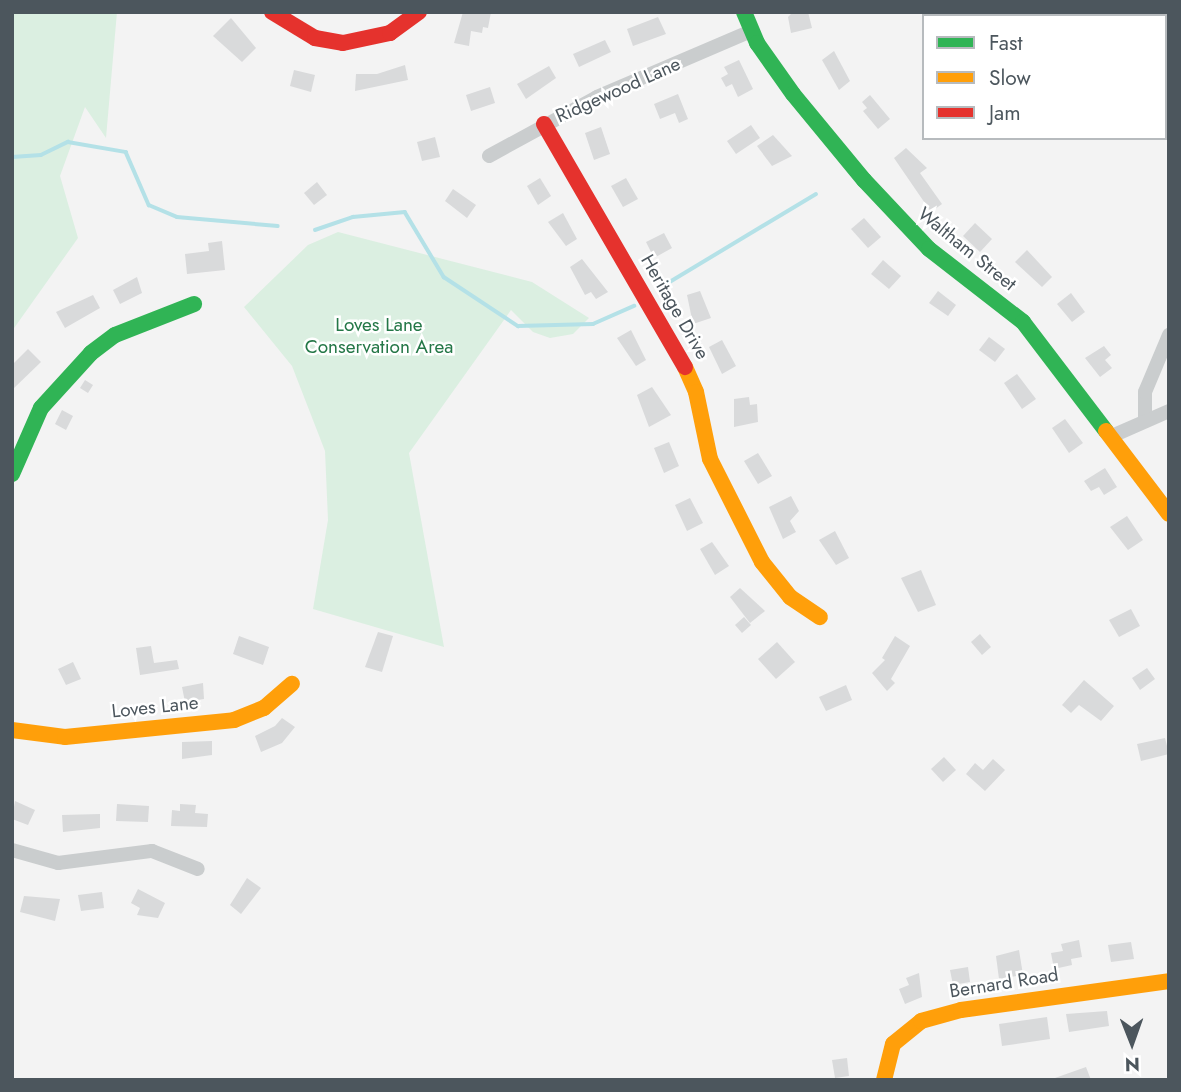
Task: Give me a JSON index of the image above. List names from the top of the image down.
{
  "streets": {
    "street": [
      "Ridgewood Lane",
      "Waltham Street",
      "Heritage Drive",
      "Loves Lane",
      "Bernard Road"
    ]
  },
  "crossings": [
    ["Ridgewood Lane", "Waltham Street"],
    ["Ridgewood Lane", "Heritage Drive"]
  ],
  "parks": ["Loves Lane Conservation Area"],
  "legend": ["Fast", "Slow", "Jam"],
  "north": "bottom"
}
